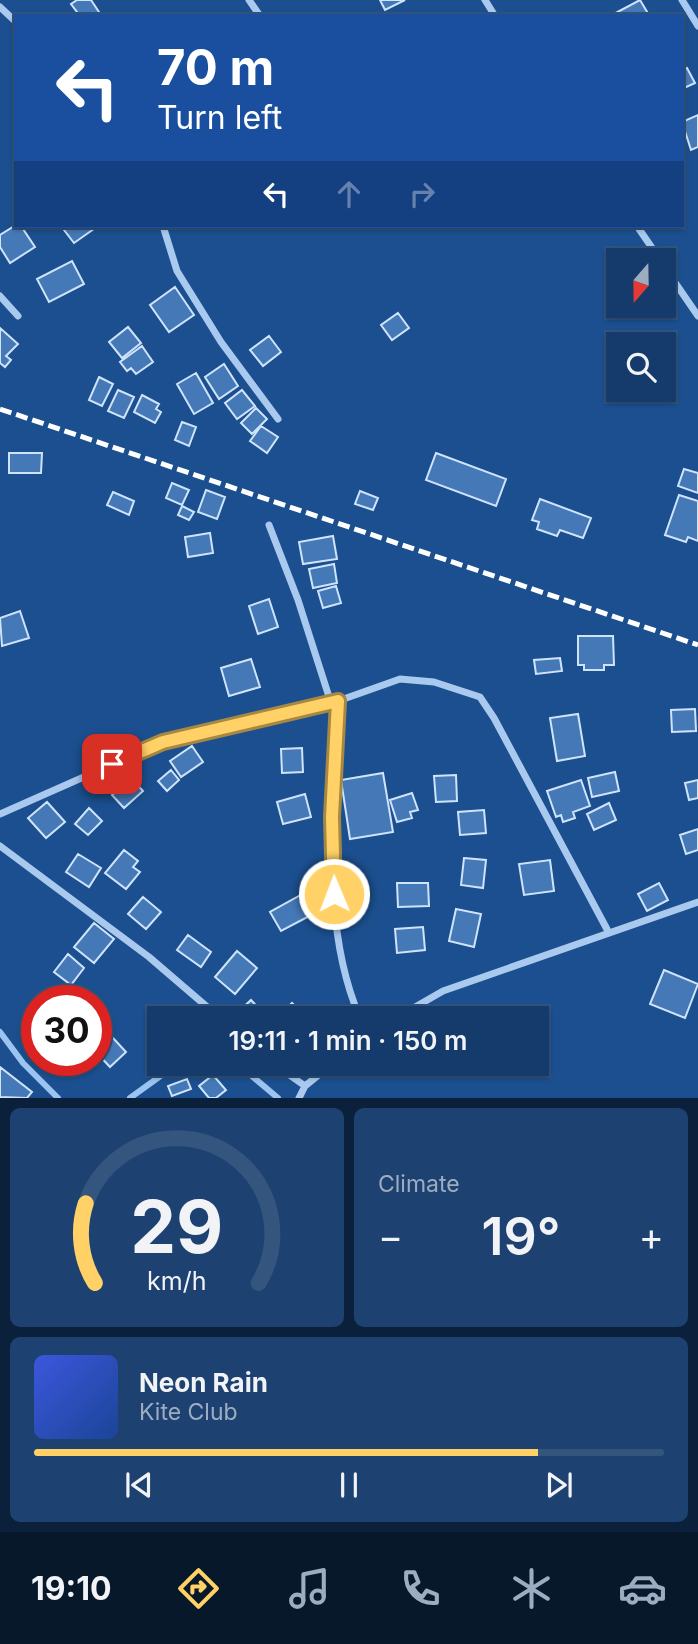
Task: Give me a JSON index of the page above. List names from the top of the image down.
{
  "north": "bottom",
  "page": {
    "turn": ["70 m", "Turn left"],
    "limit": "30",
    "trip": "19:11 · 1 min · 150 m",
    "tile": "Climate",
    "heat": ["−", "19°", "+"],
    "song": ["Neon Rain", "Kite Club"],
    "tabs": "19:10",
    "gauge": ["29", "km/h"]
  }
}
